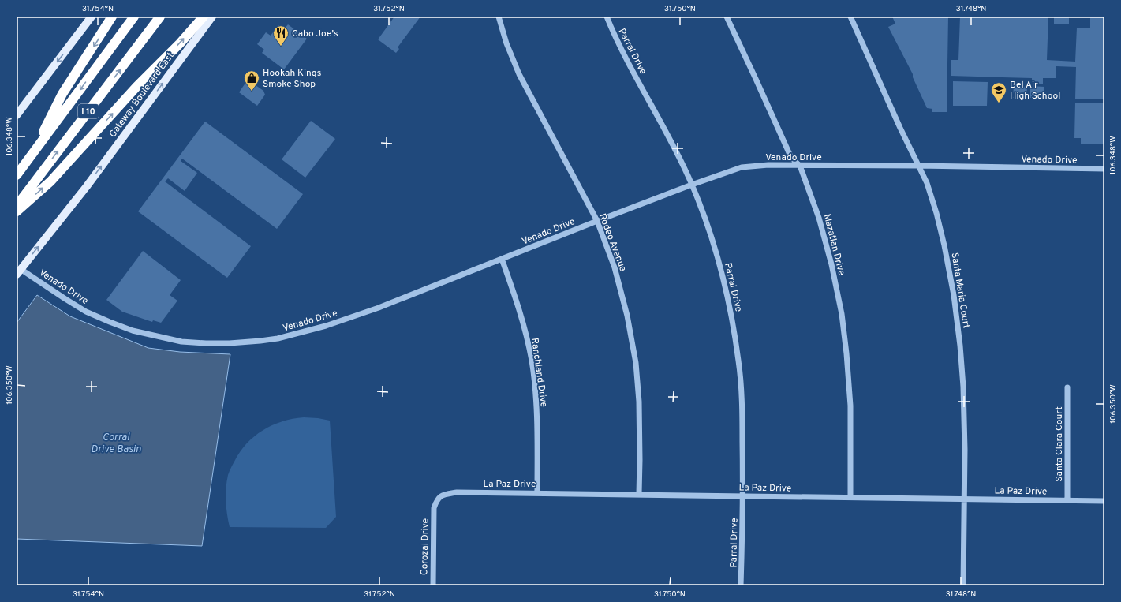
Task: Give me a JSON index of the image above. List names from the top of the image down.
{
  "streets": {
    "highway": ["I 10"],
    "main road": ["Gateway Boulevard East"],
    "street": [
      "Parral Drive",
      "Venado Drive",
      "Rodeo Avenue",
      "Mazatlan Drive",
      "Santa Maria Court",
      "Ranchland Drive",
      "Santa Clara Court",
      "La Paz Drive",
      "Corozal Drive"
    ]
  },
  "crossings": [
    ["Parral Drive", "Venado Drive"],
    ["Parral Drive", "La Paz Drive"],
    ["Gateway Boulevard East", "Venado Drive"],
    ["Venado Drive", "Rodeo Avenue"],
    ["Venado Drive", "Mazatlan Drive"],
    ["Venado Drive", "Santa Maria Court"],
    ["Venado Drive", "Ranchland Drive"],
    ["Rodeo Avenue", "La Paz Drive"],
    ["Mazatlan Drive", "La Paz Drive"],
    ["Santa Maria Court", "La Paz Drive"],
    ["Ranchland Drive", "La Paz Drive"],
    ["Santa Clara Court", "La Paz Drive"],
    ["La Paz Drive", "Corozal Drive"]
  ],
  "one_way": ["Gateway Boulevard East"],
  "water": ["Corral Drive Basin"],
  "places": {
    "restaurant": ["Cabo Joe's"],
    "shop": ["Hookah Kings Smoke Shop"],
    "school or university": ["Bel Air High School"]
  },
  "coordinates": [
    "31.754°N",
    "31.752°N",
    "31.750°N",
    "31.748°N",
    "106.348°W",
    "106.350°W"
  ]
}
